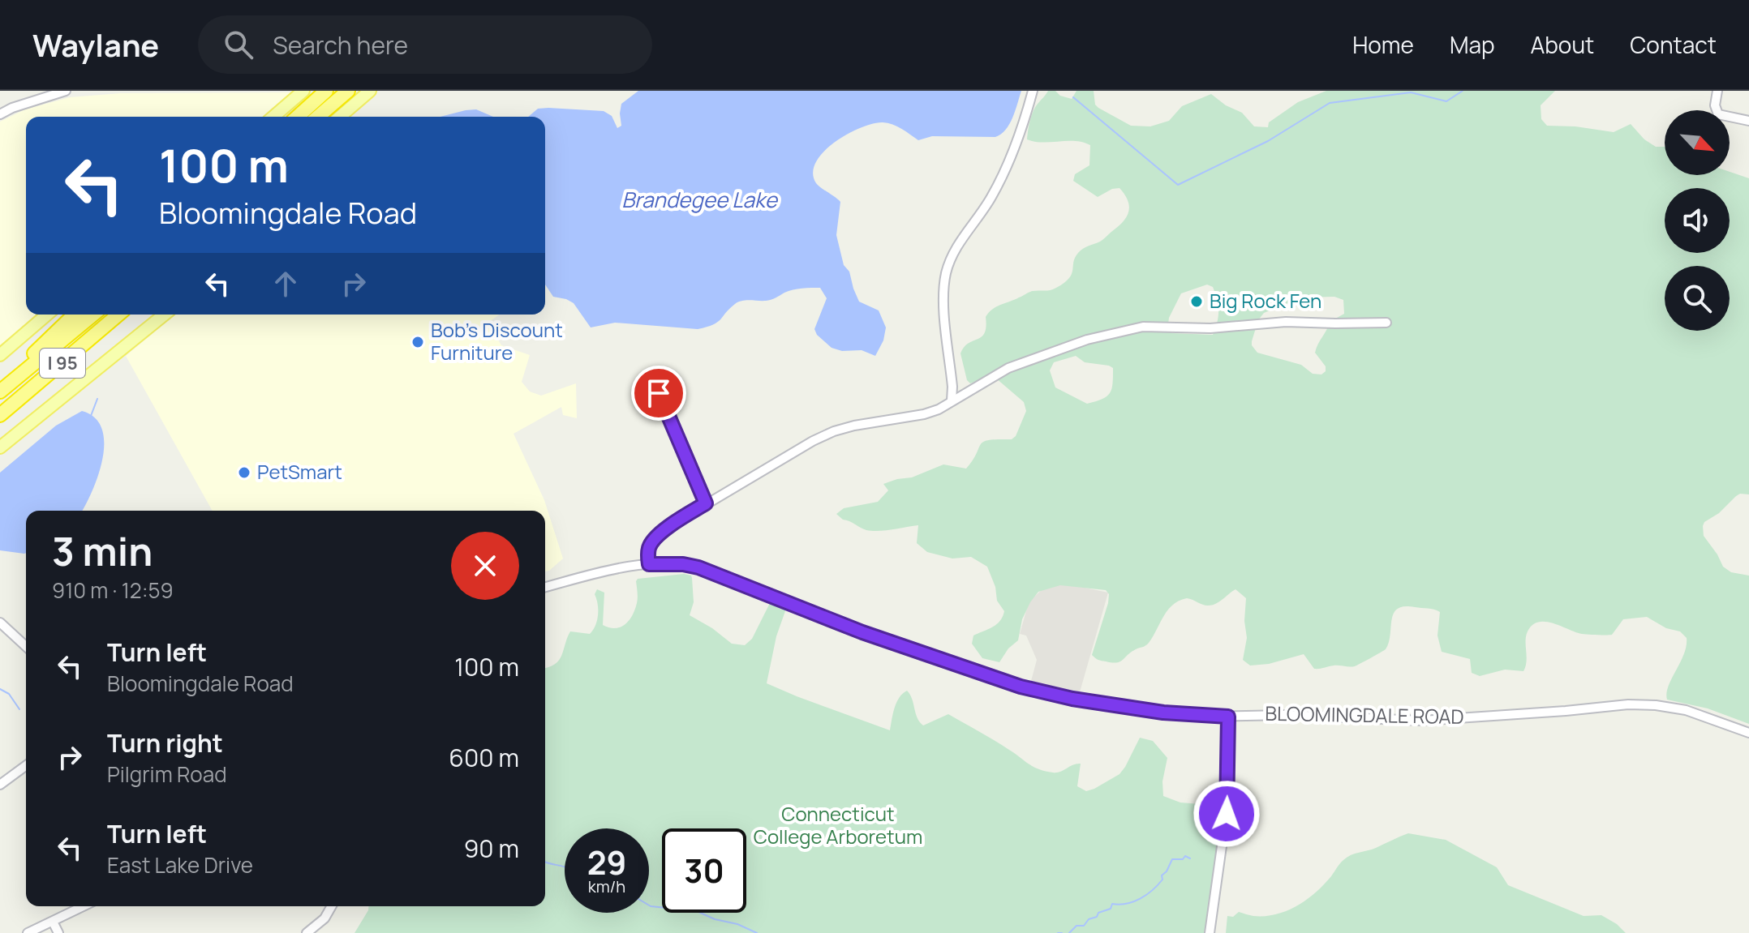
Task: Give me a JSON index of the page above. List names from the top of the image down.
{
  "streets": {
    "highway": ["I 95"],
    "street": ["BLOOMINGDALE ROAD"]
  },
  "water": ["Brandegee Lake"],
  "parks": ["Connecticut College Arboretum"],
  "places": ["Big Rock Fen", "Bob's Discount Furniture", "PetSmart"],
  "north": "bottom right",
  "page": {
    "header": "Waylane",
    "search": "Search here",
    "nav": [
      "Home",
      "Map",
      "About",
      "Contact"
    ],
    "turn": ["100 m", "Bloomingdale Road"],
    "heading": ["3 min", "910 m · 12:59"],
    "list": [
      {
        "name": "Turn left",
        "note": "Bloomingdale Road",
        "value": "100 m"
      },
      {
        "name": "Turn right",
        "note": "Pilgrim Road",
        "value": "600 m"
      },
      {
        "name": "Turn left",
        "note": "East Lake Drive",
        "value": "90 m"
      }
    ],
    "speed": "29 km/h",
    "limit": "30"
  }
}
